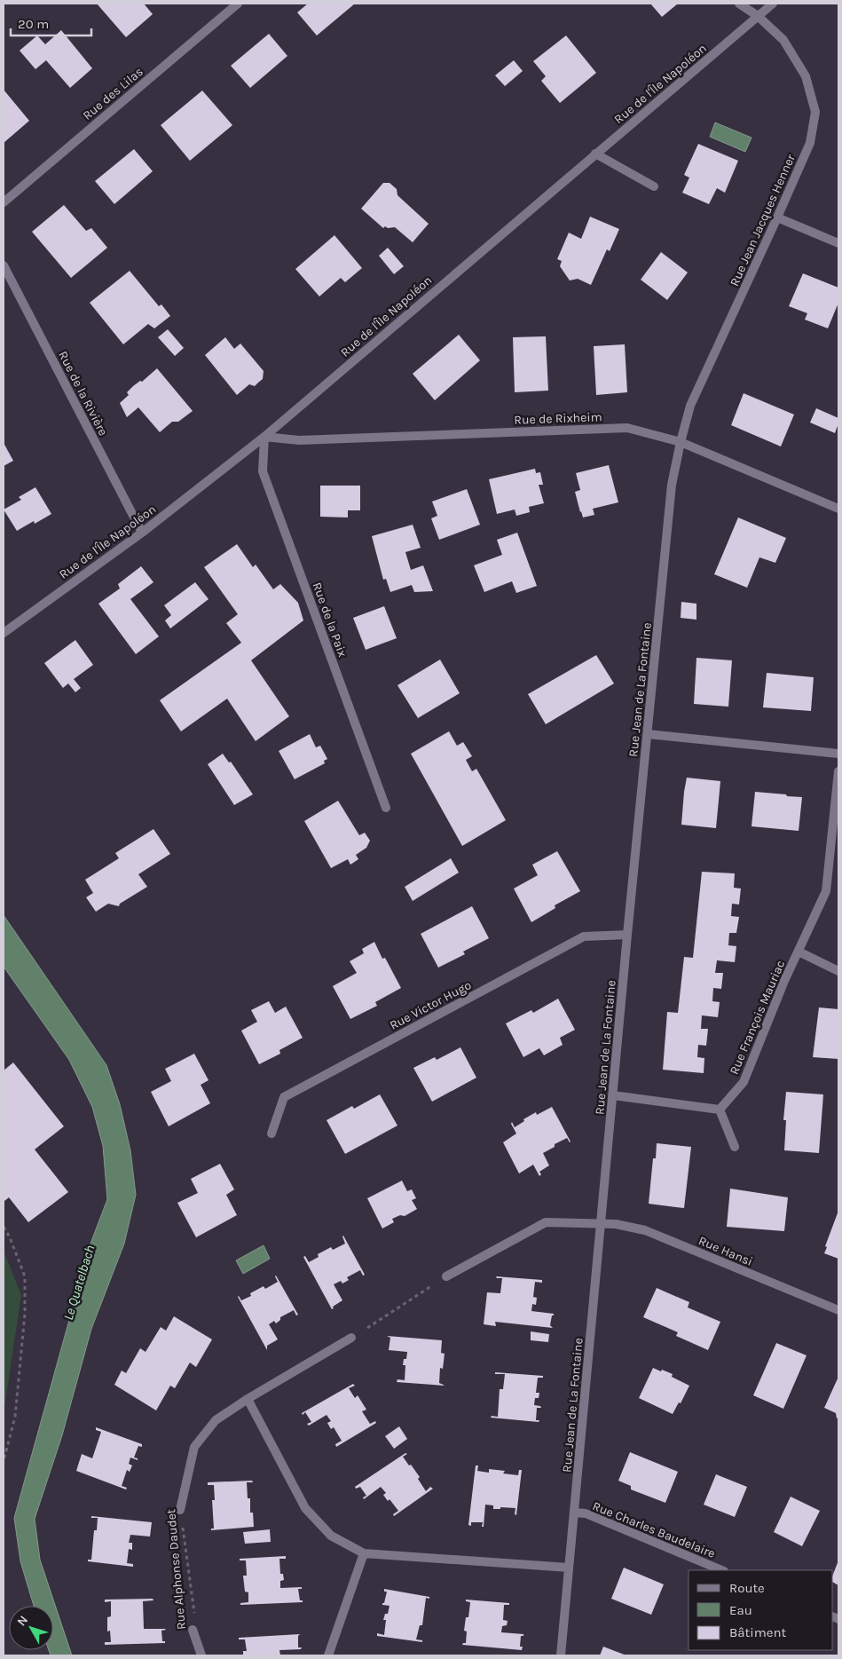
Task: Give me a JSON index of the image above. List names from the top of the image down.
{
  "streets": {
    "street": [
      "Rue de l'Île Napoléon",
      "Rue des Lilas",
      "Rue Jean Jacques Henner",
      "Rue de la Rivière",
      "Rue de Rixheim",
      "Rue de la Paix",
      "Rue Jean de La Fontaine",
      "Rue Victor Hugo",
      "Rue François Mauriac",
      "Rue Hansi",
      "Rue Charles Baudelaire",
      "Rue Alphonse Daudet"
    ]
  },
  "crossings": [
    ["Rue de l'Île Napoléon", "Rue Jean Jacques Henner"],
    ["Rue de l'Île Napoléon", "Rue de la Rivière"],
    ["Rue de l'Île Napoléon", "Rue de Rixheim"],
    ["Rue de l'Île Napoléon", "Rue de la Paix"],
    ["Rue Jean Jacques Henner", "Rue de Rixheim"],
    ["Rue Jean Jacques Henner", "Rue Jean de La Fontaine"],
    ["Rue de Rixheim", "Rue de la Paix"],
    ["Rue de Rixheim", "Rue Jean de La Fontaine"],
    ["Rue Jean de La Fontaine", "Rue Victor Hugo"],
    ["Rue Jean de La Fontaine", "Rue Hansi"],
    ["Rue Jean de La Fontaine", "Rue Charles Baudelaire"]
  ],
  "water": ["Le Quatelbach"],
  "legend": ["Route", "Eau", "Bâtiment"],
  "scale_bar": "20 m",
  "north": "top left"
}
